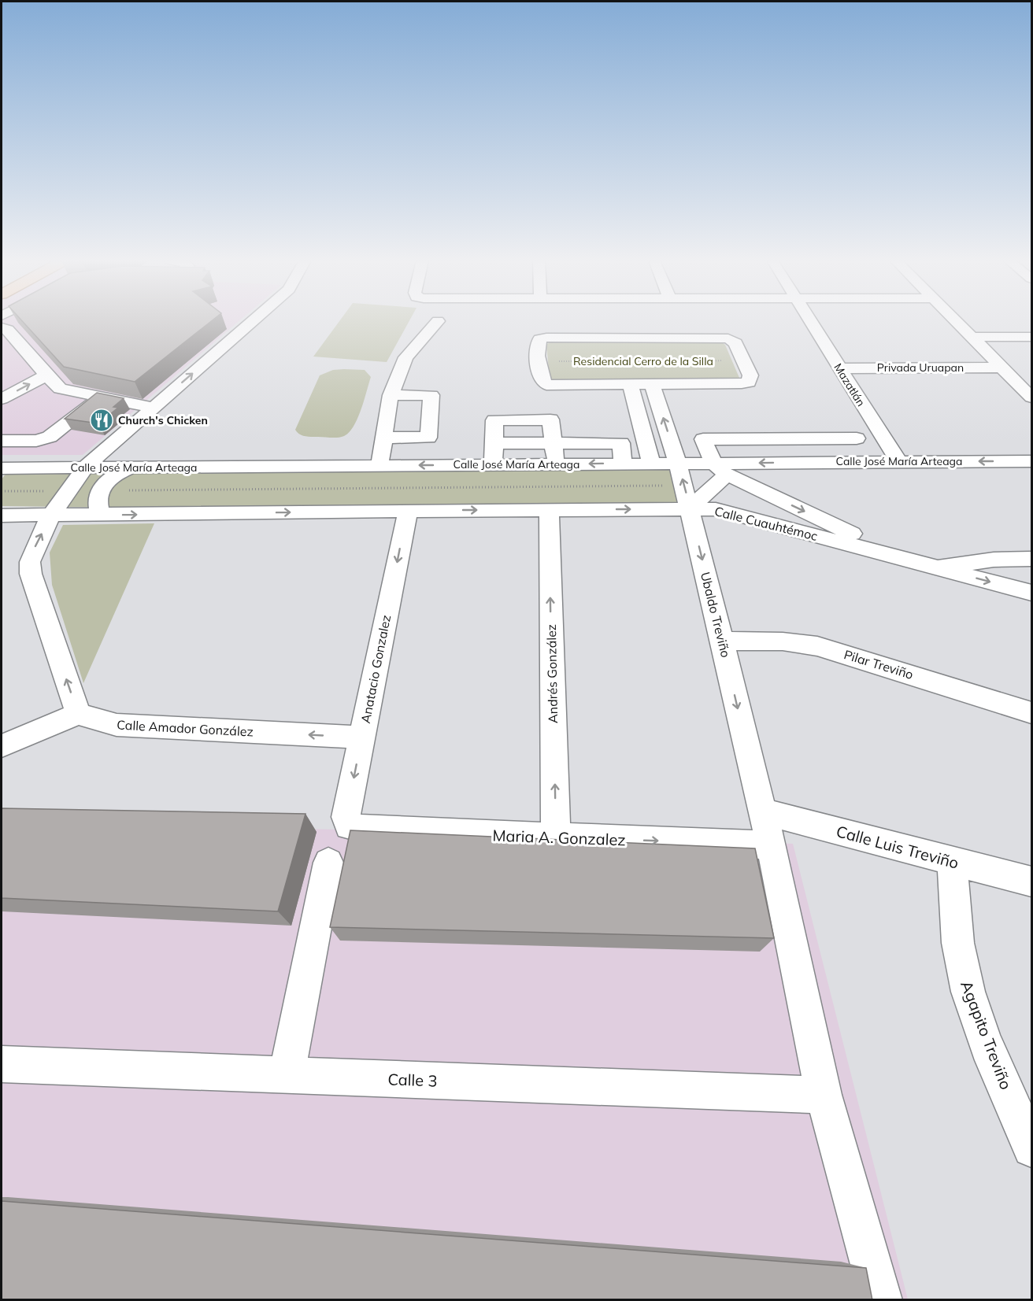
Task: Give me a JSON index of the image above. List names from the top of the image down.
{
  "streets": {
    "street": [
      "Privada Uruapan",
      "Mazatlán",
      "Calle José María Arteaga",
      "Calle Cuauhtémoc",
      "Ubaldo Treviño",
      "Pilar Treviño",
      "Anatacio Gonzalez",
      "Andrés González",
      "Calle Amador González",
      "Maria A. Gonzalez",
      "Calle Luis Treviño",
      "Agapito Treviño",
      "Calle 3"
    ]
  },
  "crossings": [
    ["Privada Uruapan", "Mazatlán"],
    ["Mazatlán", "Calle José María Arteaga"],
    ["Calle José María Arteaga", "Ubaldo Treviño"],
    ["Calle Cuauhtémoc", "Ubaldo Treviño"],
    ["Calle Cuauhtémoc", "Anatacio Gonzalez"],
    ["Calle Cuauhtémoc", "Andrés González"],
    ["Ubaldo Treviño", "Pilar Treviño"],
    ["Ubaldo Treviño", "Maria A. Gonzalez"],
    ["Ubaldo Treviño", "Calle Luis Treviño"],
    ["Ubaldo Treviño", "Calle 3"],
    ["Anatacio Gonzalez", "Calle Amador González"],
    ["Anatacio Gonzalez", "Maria A. Gonzalez"],
    ["Andrés González", "Maria A. Gonzalez"],
    ["Calle Luis Treviño", "Agapito Treviño"]
  ],
  "one_way": [
    "Anatacio Gonzalez",
    "Andrés González",
    "Calle Amador González",
    "Maria A. Gonzalez"
  ],
  "parks": ["Residencial Cerro de la Silla"],
  "places": {
    "restaurant": ["Church's Chicken"]
  }
}
